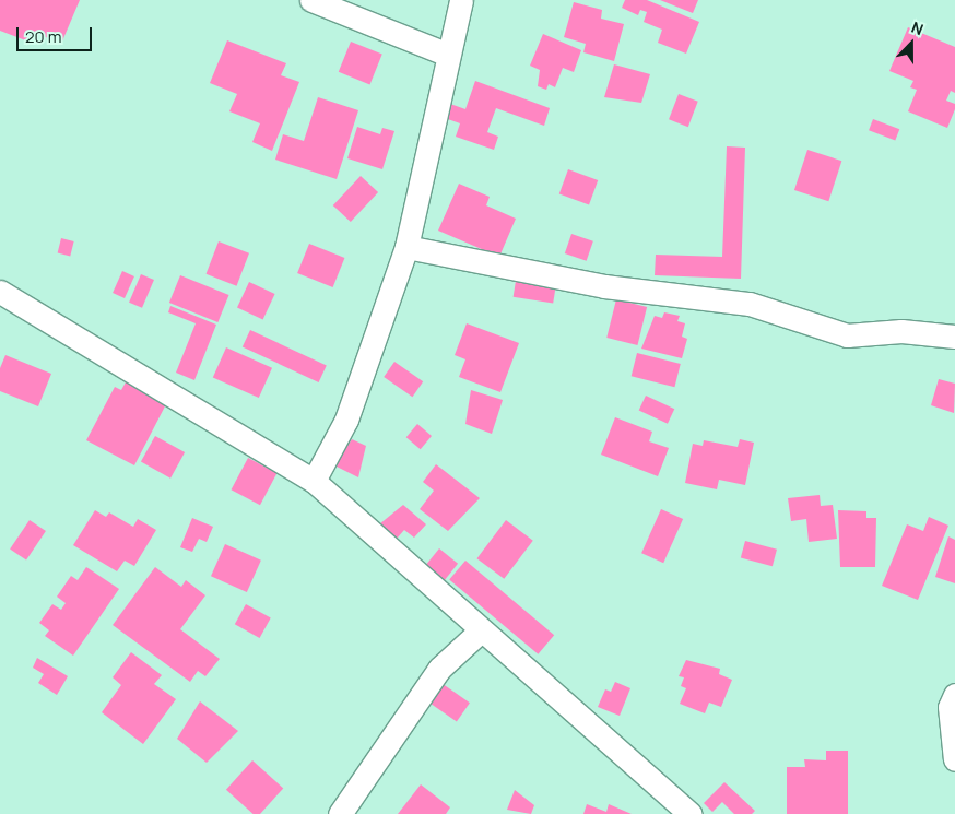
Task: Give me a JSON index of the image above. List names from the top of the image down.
{
  "scale_bar": "20 m",
  "north": "top"
}
